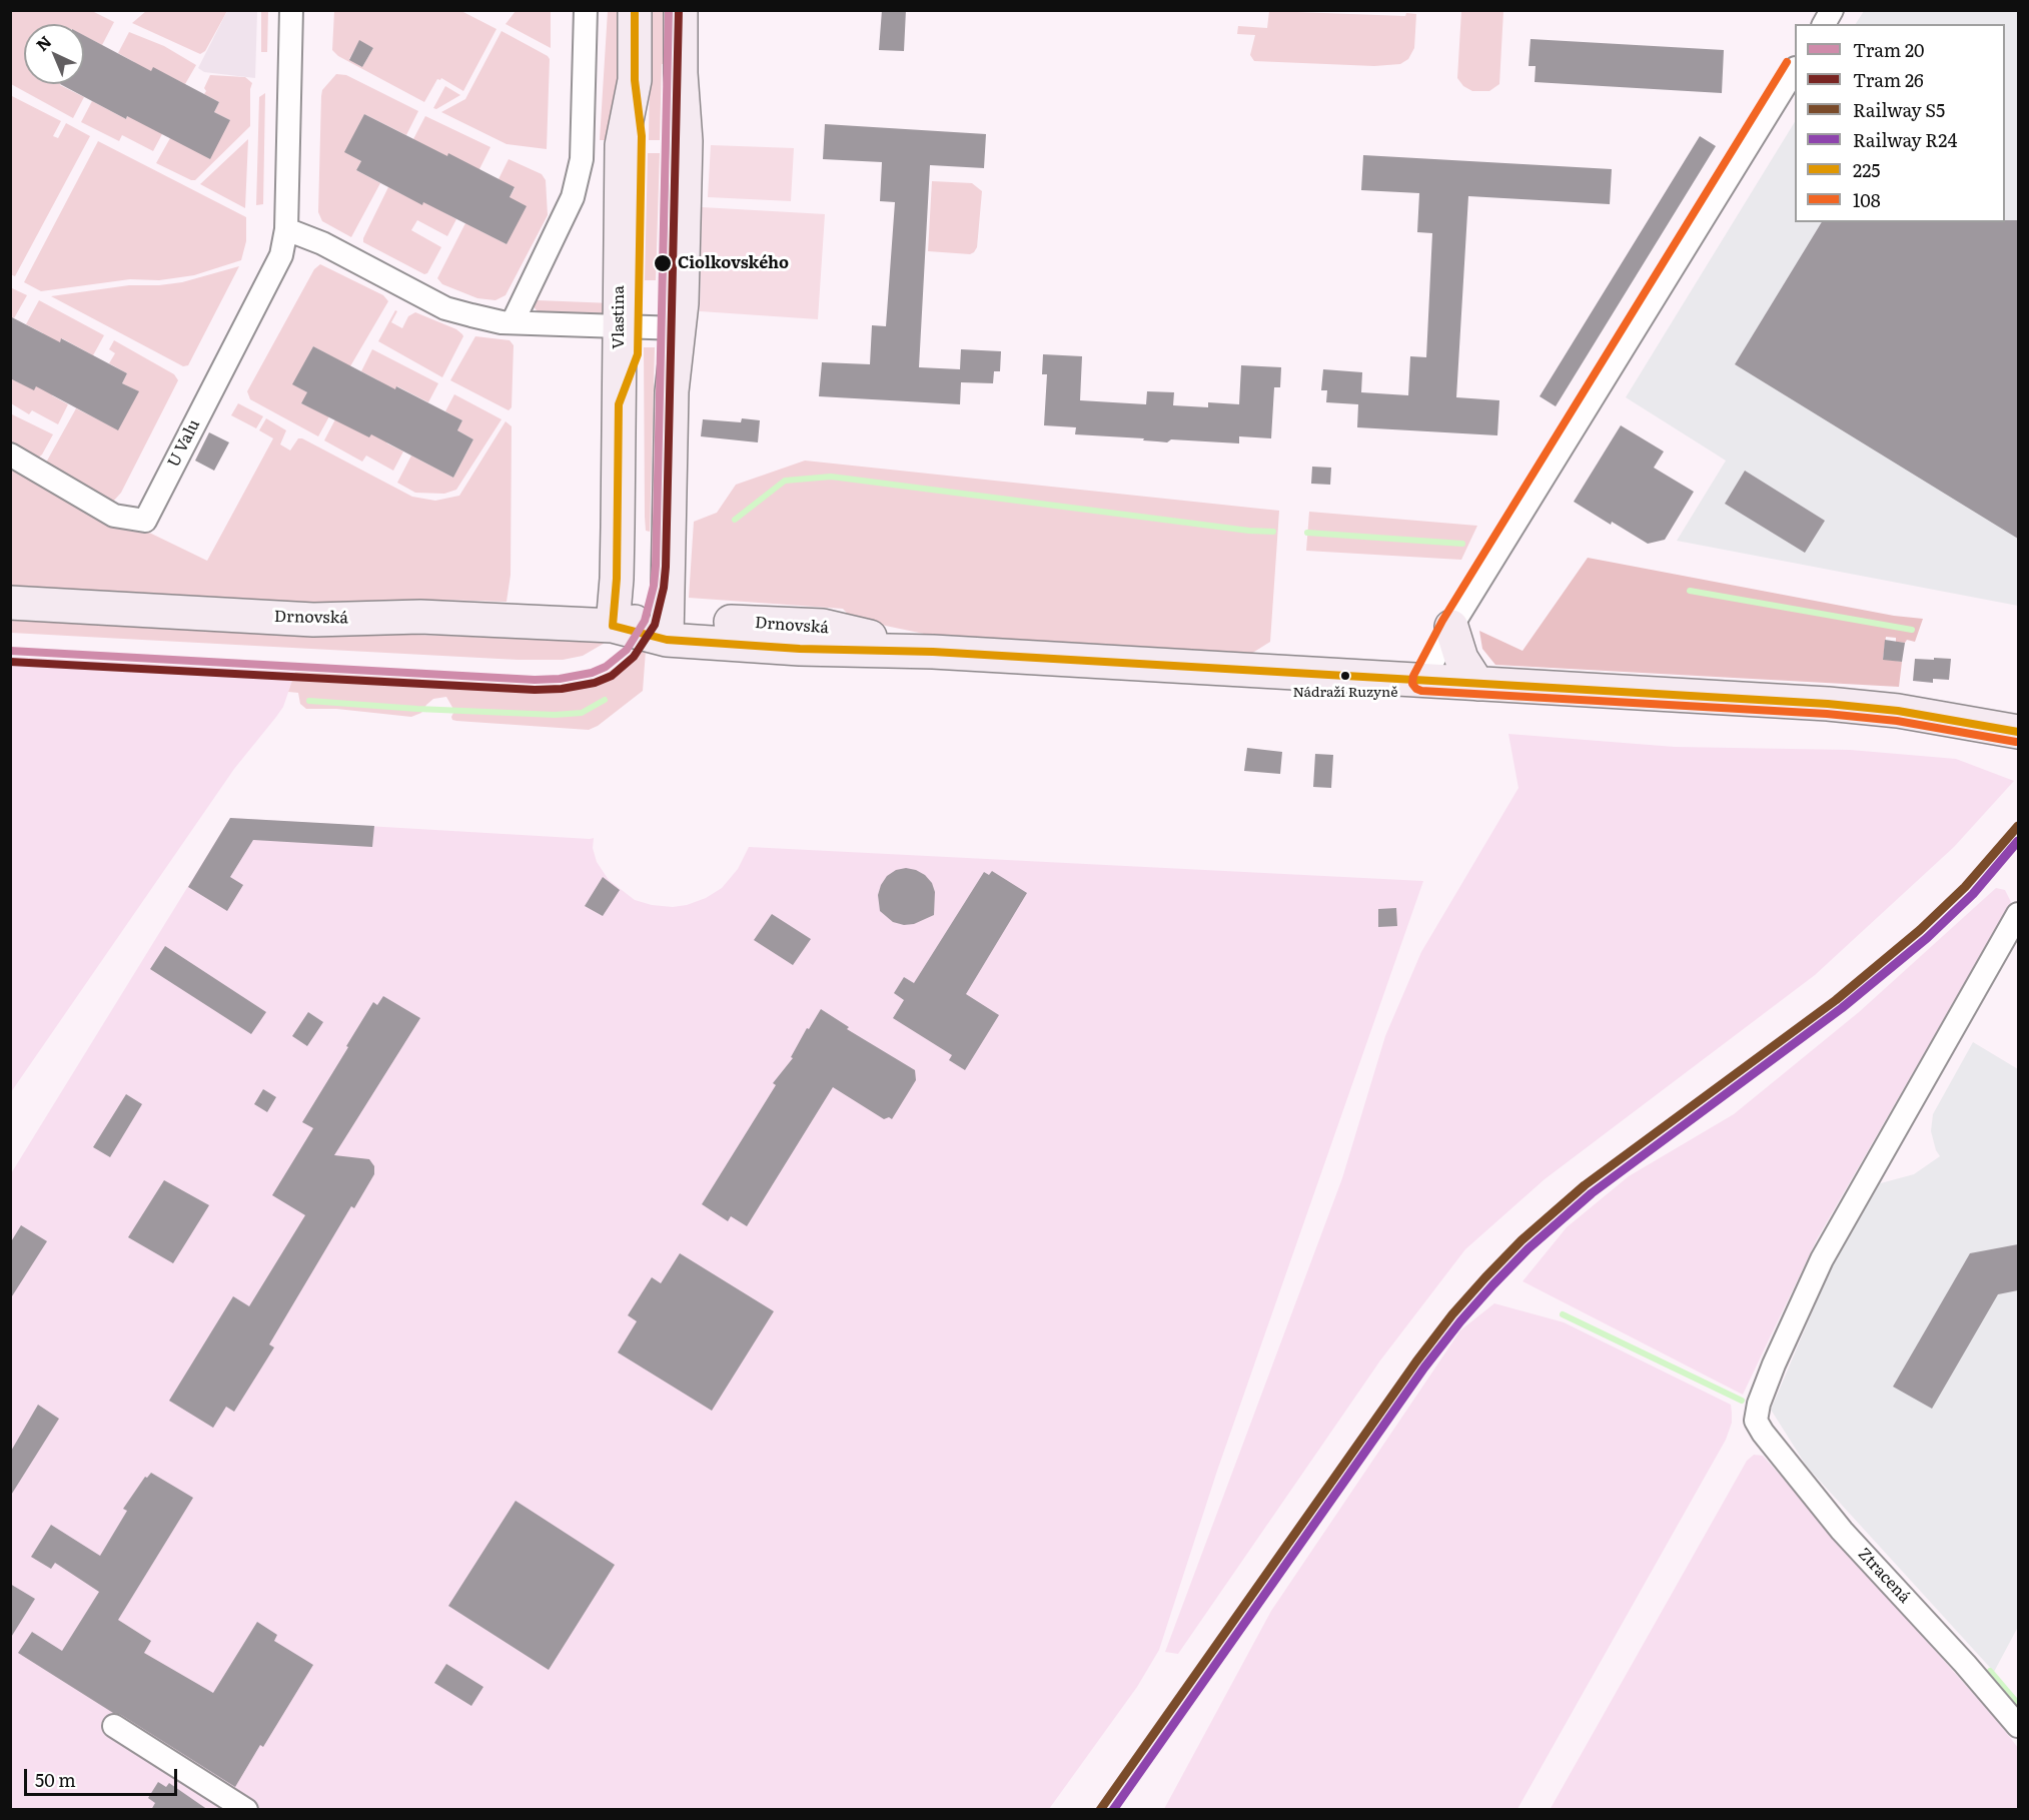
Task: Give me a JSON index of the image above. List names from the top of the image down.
{
  "streets": {
    "main road": ["Vlastina", "Drnovská"],
    "street": ["U Valu", "Ztracená"]
  },
  "crossings": [
    ["Vlastina", "Drnovská"]
  ],
  "places": ["Ciolkovského", "Nádraží Ruzyně"],
  "lines": [
    "tram line 20",
    "tram line 26",
    "transit line 225",
    "transit line 108",
    "rail line S5",
    "rail line R24"
  ],
  "legend": [
    "Tram 20",
    "Tram 26",
    "Railway S5",
    "Railway R24",
    "225",
    "108"
  ],
  "scale_bar": "50 m",
  "north": "top left"
}
